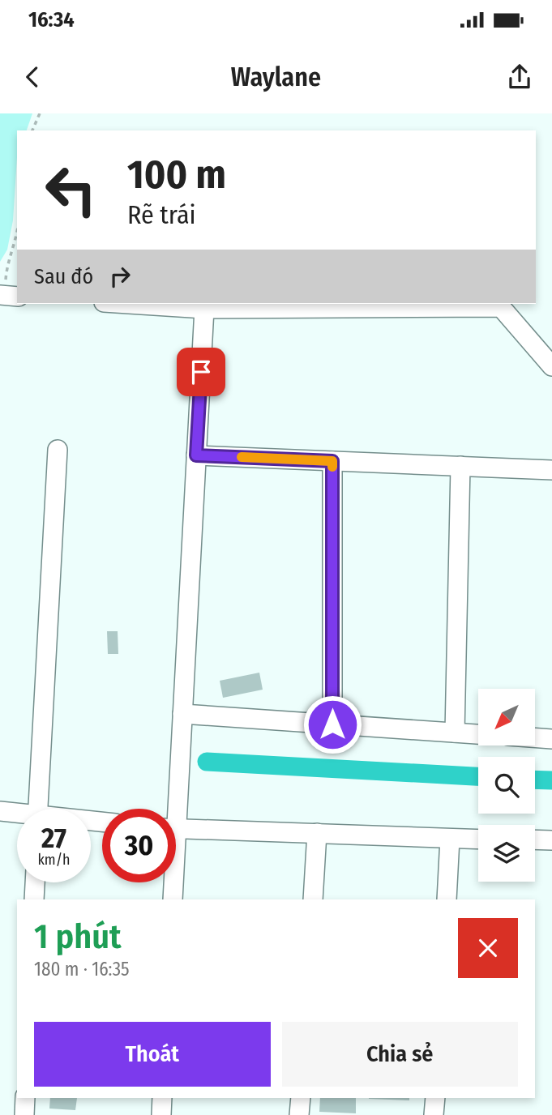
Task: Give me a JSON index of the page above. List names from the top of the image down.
{
  "north": "bottom left",
  "page": {
    "status": "16:34",
    "header": "Waylane",
    "turn": ["100 m", "Rẽ trái"],
    "then": "Sau đó",
    "speed": "27 km/h",
    "limit": "30",
    "heading": ["1 phút", "180 m · 16:35"],
    "buttons": ["Thoát", "Chia sẻ"]
  }
}
